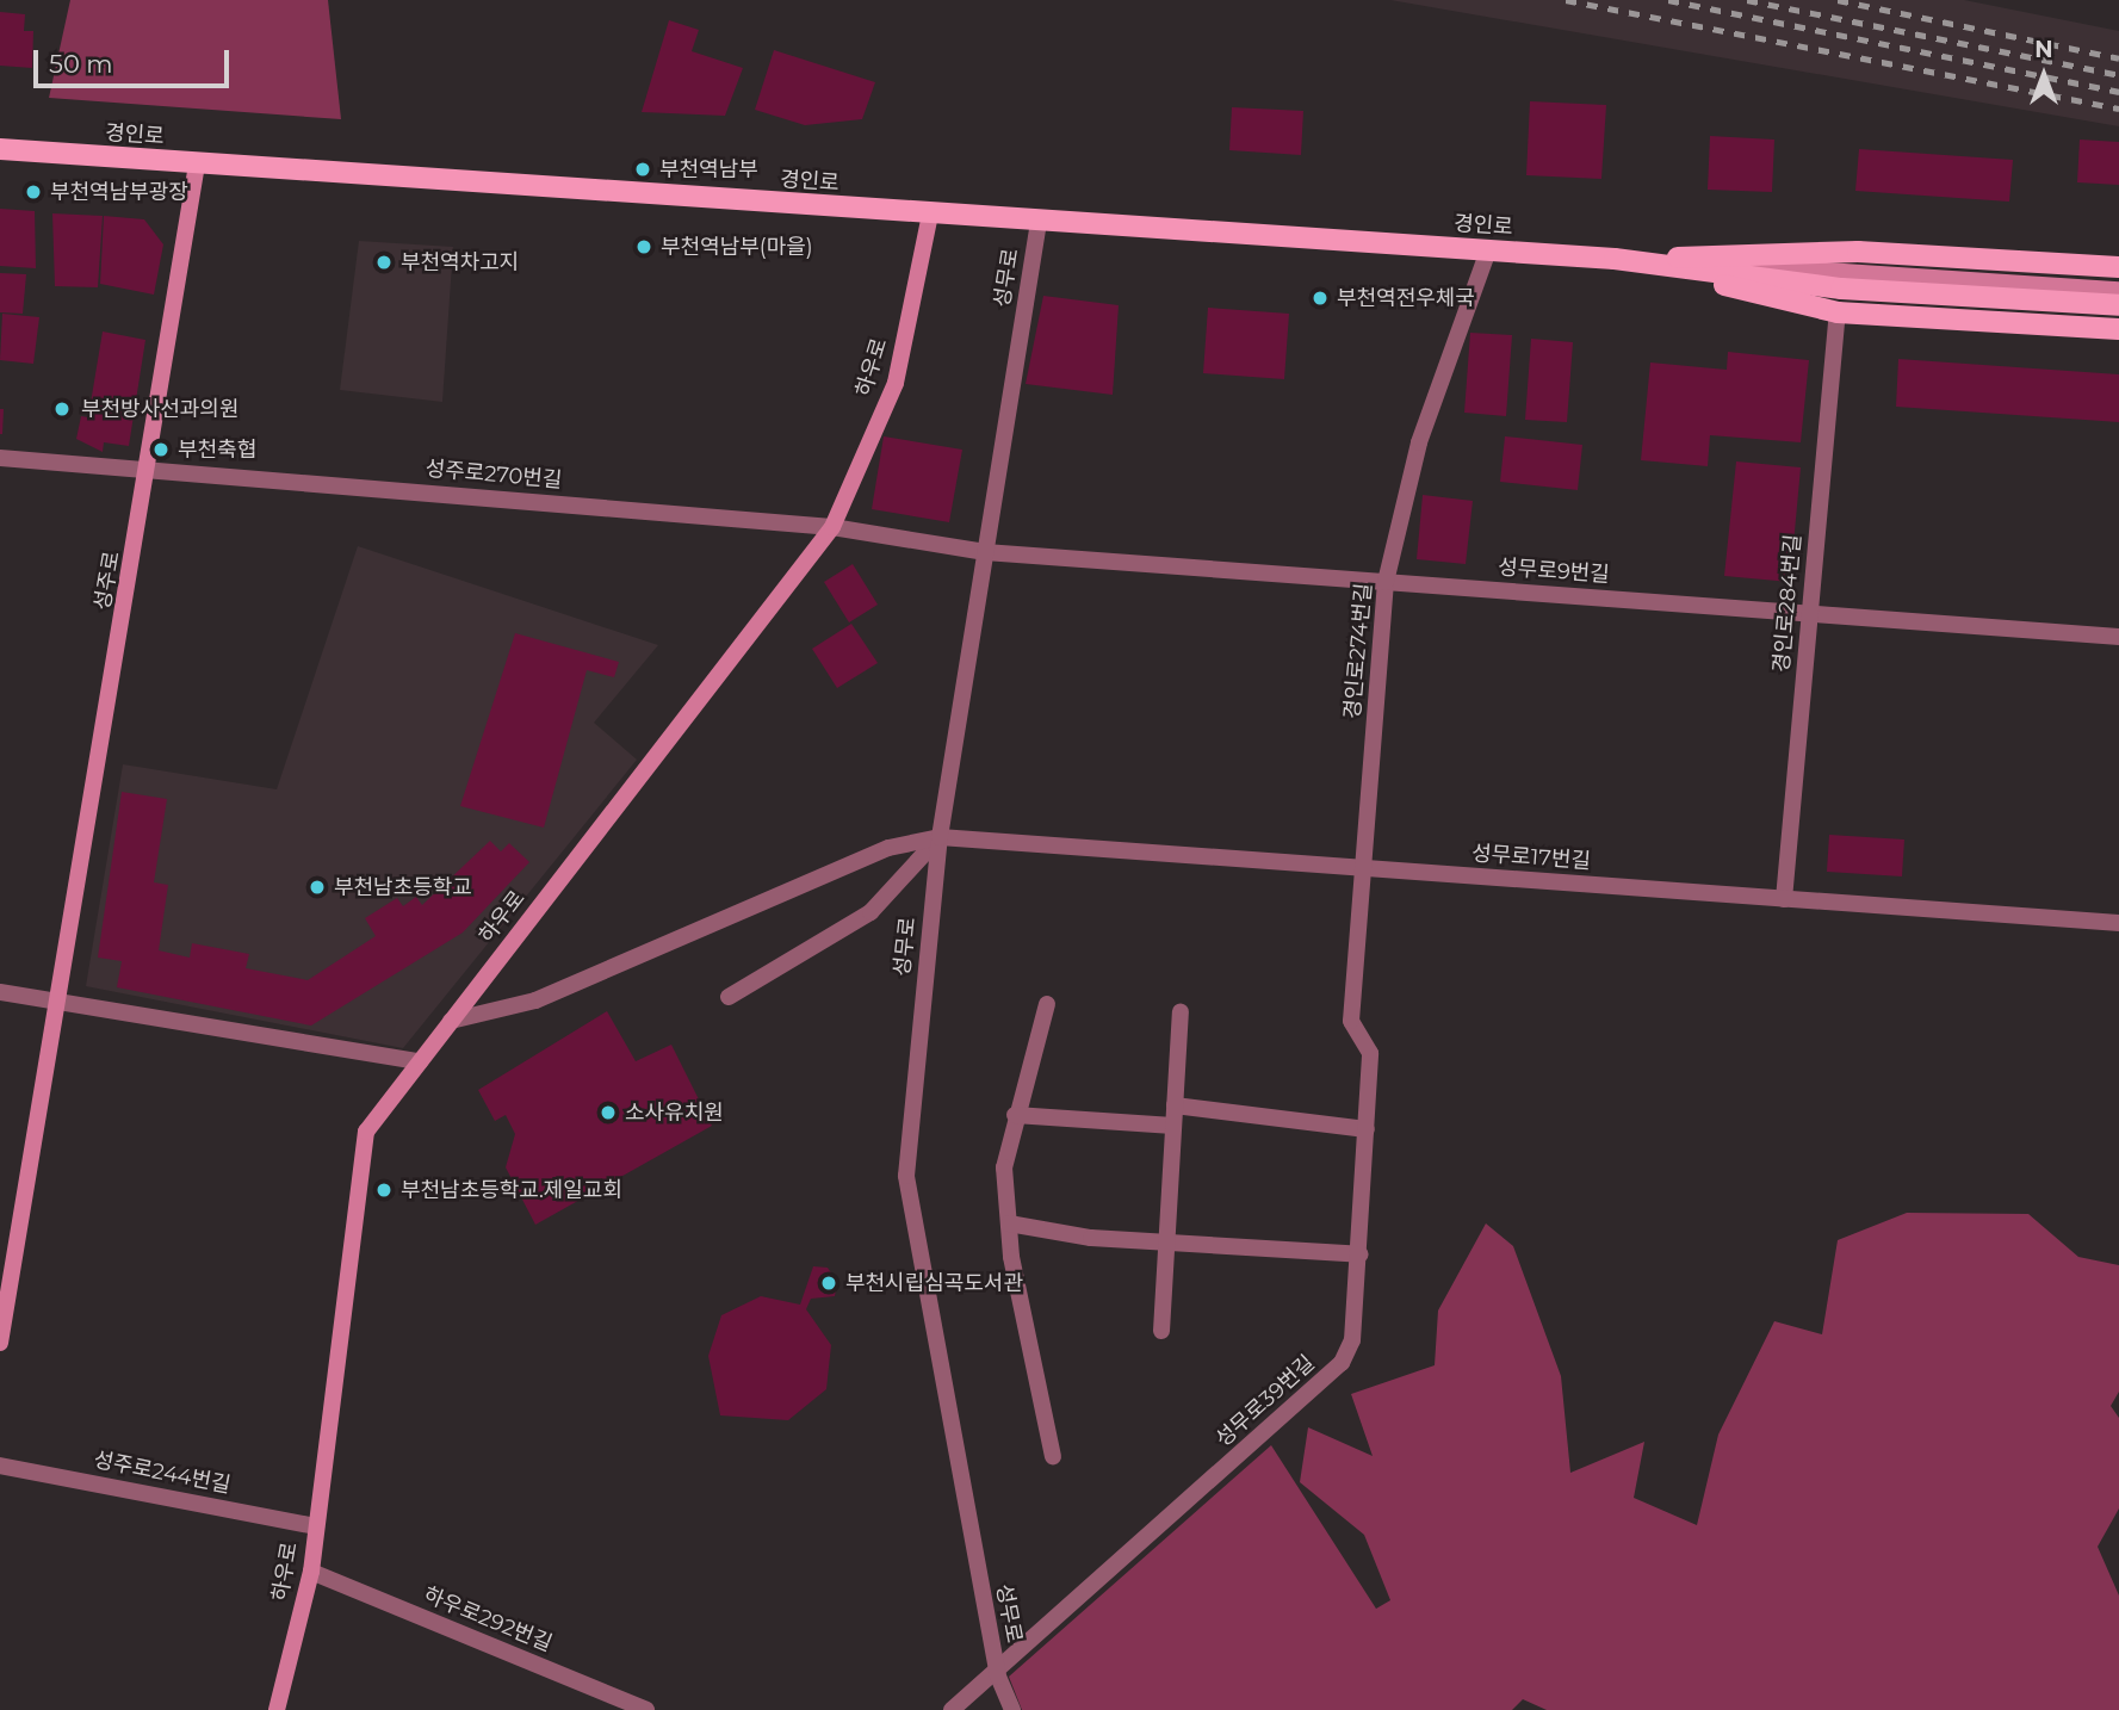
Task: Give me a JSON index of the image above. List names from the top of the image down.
{
  "streets": {
    "main road": ["경인로"],
    "street": [
      "성무로",
      "하우로",
      "성주로270번길",
      "성무로9번길",
      "성주로",
      "경인로284번길",
      "경인로274번길",
      "성무로17번길",
      "성무로39번길",
      "성주로244번길",
      "하우로292번길"
    ]
  },
  "crossings": [
    ["경인로", "성무로"],
    ["경인로", "하우로"],
    ["경인로", "성주로"],
    ["경인로", "경인로284번길"],
    ["경인로", "경인로274번길"],
    ["성무로", "성주로270번길"],
    ["성무로", "성무로9번길"],
    ["성무로", "성무로17번길"],
    ["성무로", "성무로39번길"],
    ["하우로", "성주로270번길"],
    ["하우로", "성무로17번길"],
    ["하우로", "성주로244번길"],
    ["하우로", "하우로292번길"],
    ["성주로270번길", "성무로9번길"],
    ["성주로270번길", "성주로"],
    ["성무로9번길", "경인로284번길"],
    ["성무로9번길", "경인로274번길"],
    ["경인로284번길", "성무로17번길"],
    ["경인로274번길", "성무로17번길"],
    ["경인로274번길", "성무로39번길"]
  ],
  "places": [
    "부천역남부",
    "부천역남부광장",
    "부천역남부(마을)",
    "부천역차고지",
    "부천역전우체국",
    "부천방사선과의원",
    "부천축협",
    "부천남초등학교",
    "소사유치원",
    "부천남초등학교.제일교회",
    "부천시립심곡도서관"
  ],
  "scale_bar": "50 m",
  "north": "top"
}
